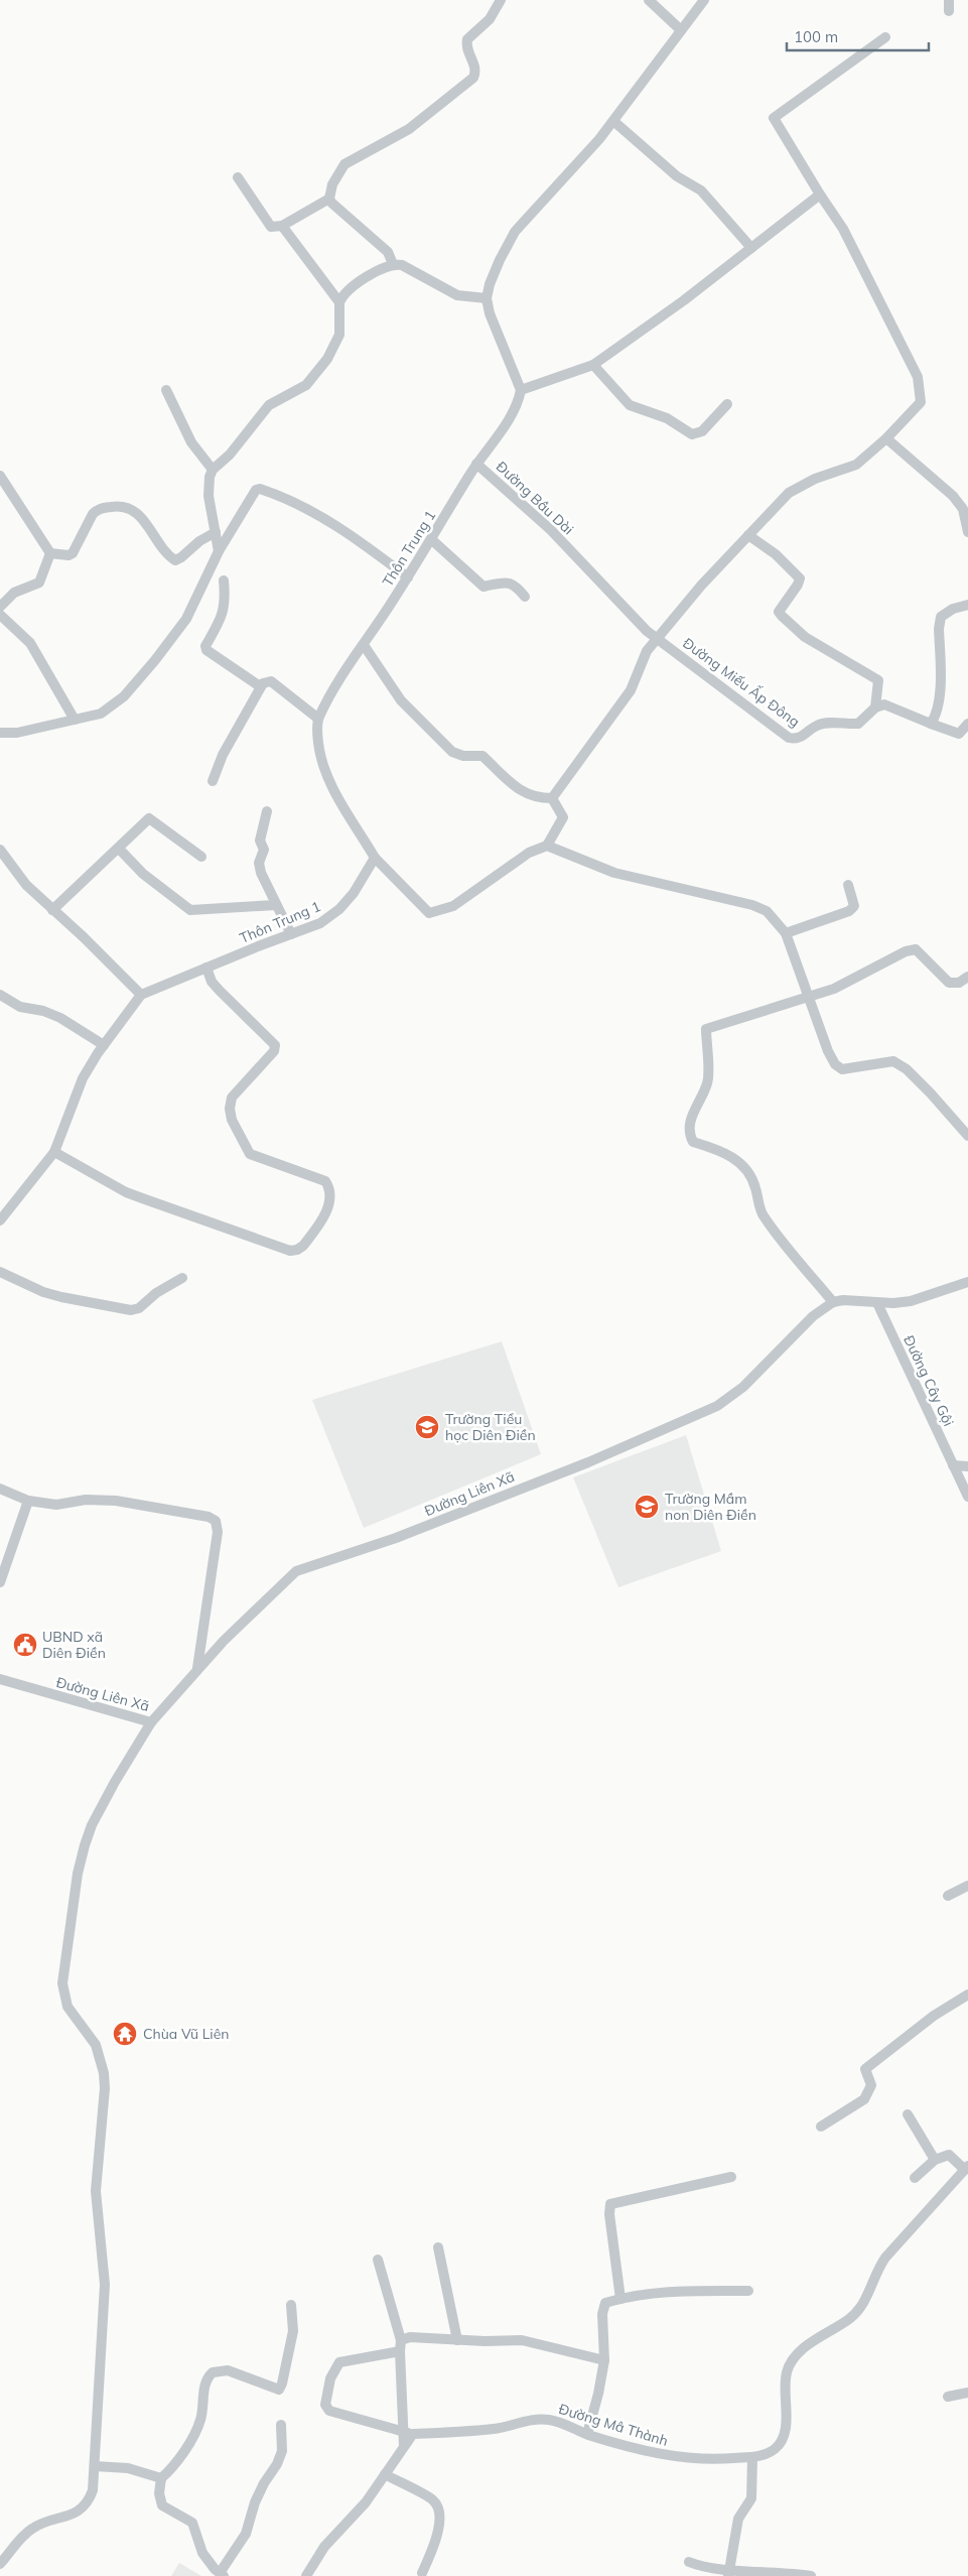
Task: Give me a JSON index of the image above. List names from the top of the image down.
{
  "streets": {
    "street": [
      "Đường Bầu Dài",
      "Thôn Trung 1",
      "Đường Miếu Ấp Đông",
      "Đường Cây Gội",
      "Đường Liên Xã",
      "Đường Mâ Thành"
    ]
  },
  "crossings": [
    ["Đường Bầu Dài", "Thôn Trung 1"],
    ["Đường Bầu Dài", "Đường Miếu Ấp Đông"]
  ],
  "places": {
    "school or university": ["Trường Tiểu học Diên Điền", "Trường Mầm non Diên Điền"],
    "public building": ["UBND xã Diên Điền"],
    "temple": ["Chùa Vũ Liên"]
  },
  "scale_bar": "100 m"
}
